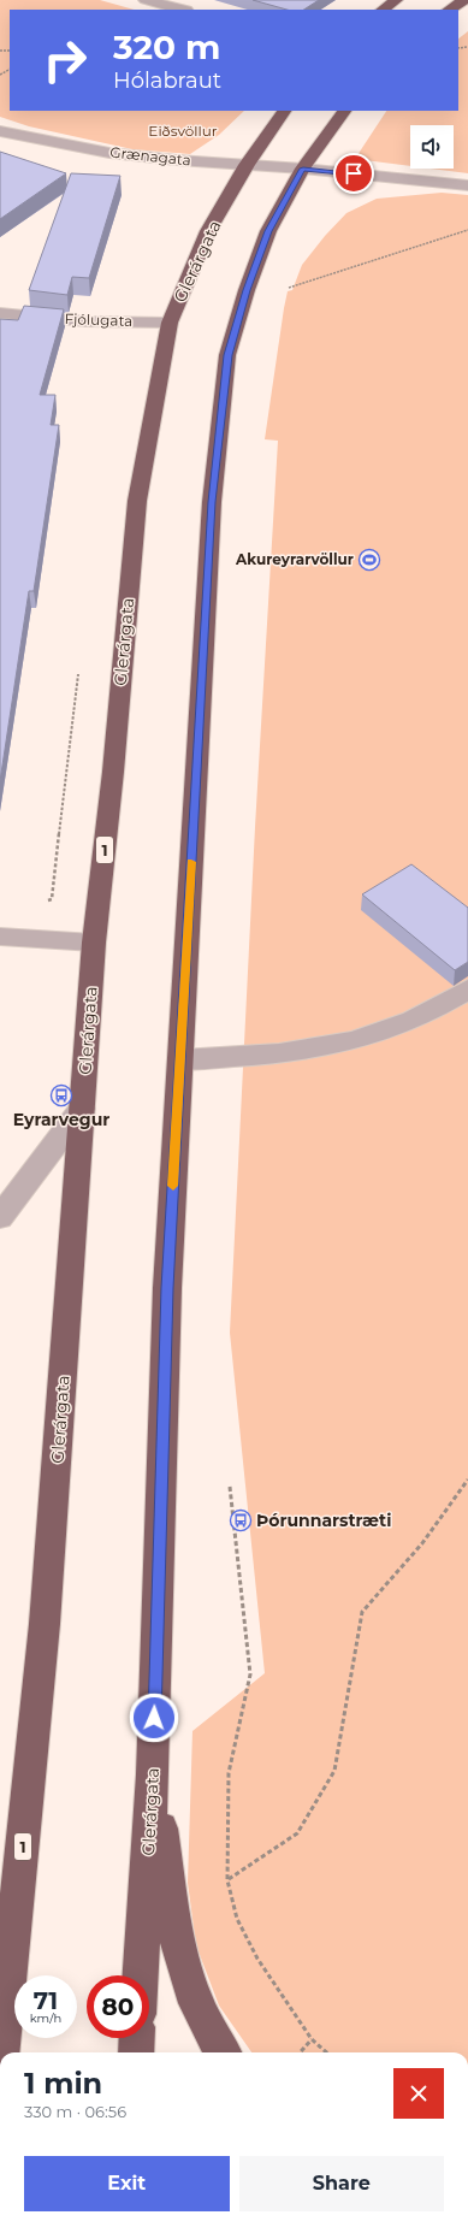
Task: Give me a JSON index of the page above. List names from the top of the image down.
{
  "streets": {
    "highway": ["Glerárgata", "1"],
    "street": ["Grænagata", "Fjólugata"]
  },
  "crossings": [
    ["Grænagata", "Glerárgata"],
    ["Glerárgata", "Fjólugata"]
  ],
  "parks": ["Eiðsvöllur"],
  "places": {
    "sports": ["Akureyrarvöllur"],
    "bus stop": ["Eyrarvegur", "Þórunnarstræti"]
  },
  "page": {
    "turn": ["320 m", "Hólabraut"],
    "speed": "71 km/h",
    "limit": "80",
    "heading": ["1 min", "330 m · 06:56"],
    "buttons": ["Exit", "Share"]
  }
}
